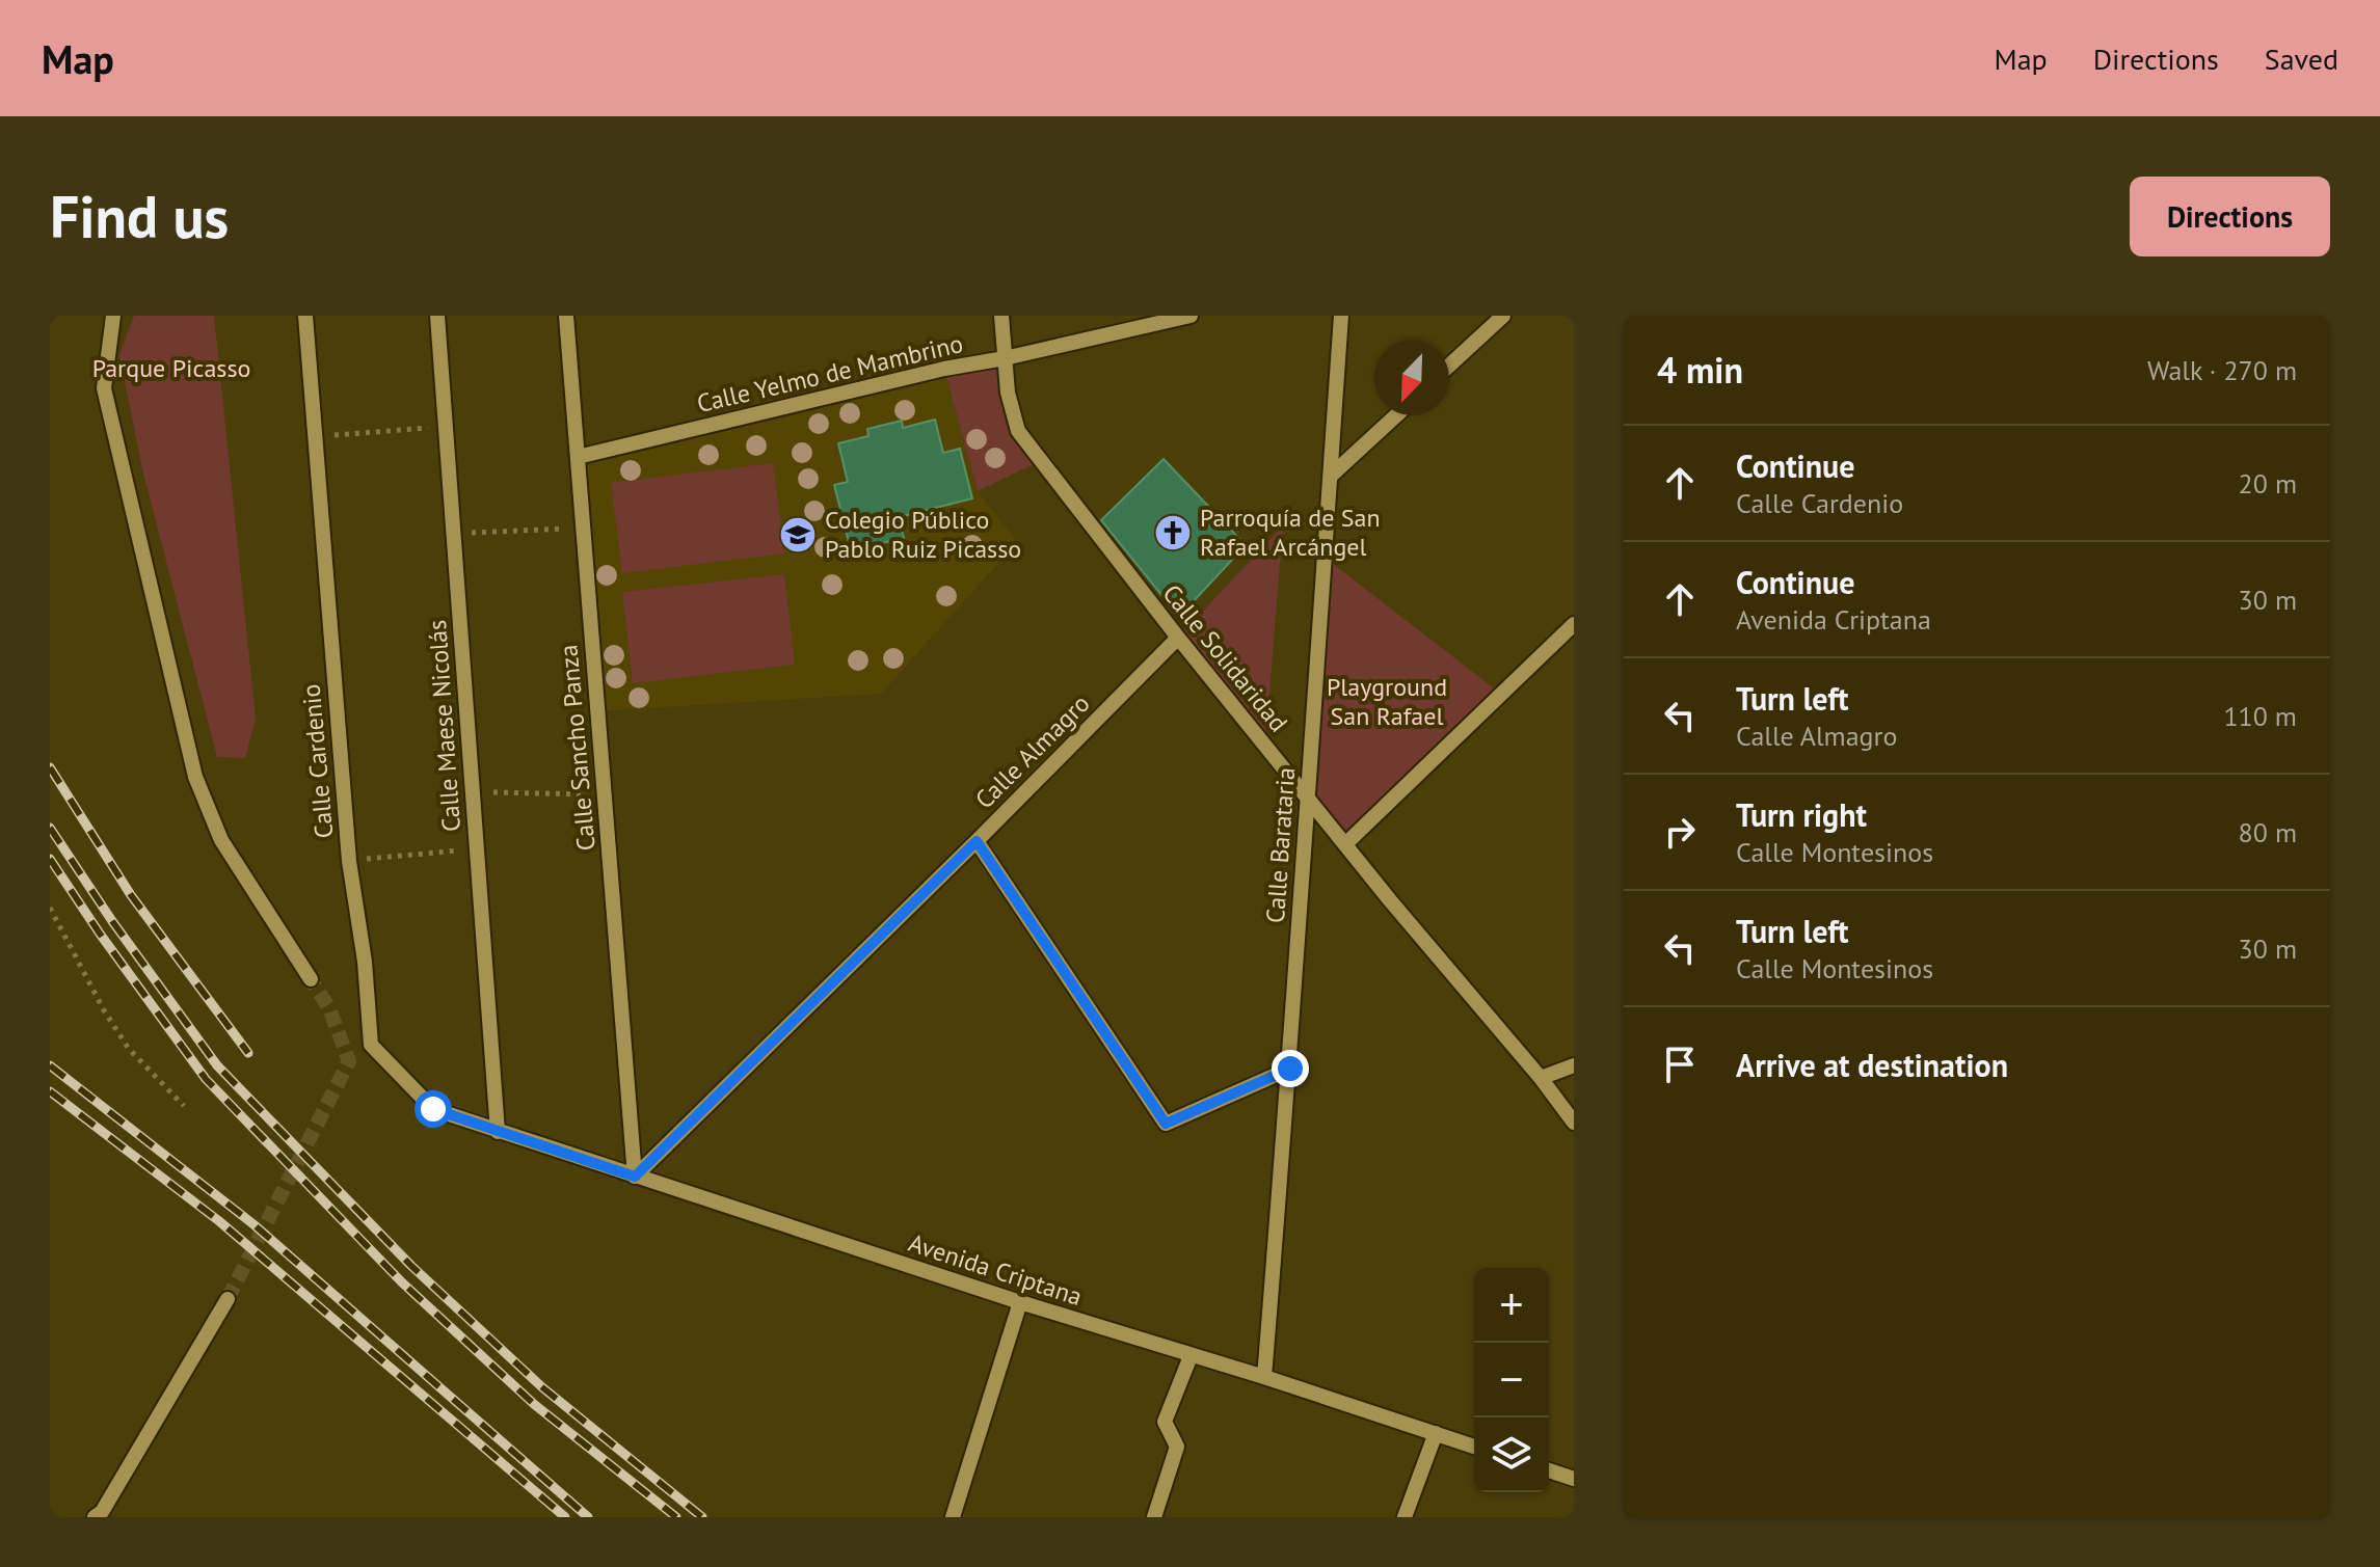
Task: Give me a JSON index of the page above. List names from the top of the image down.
{
  "streets": {
    "street": [
      "Calle Yelmo de Mambrino",
      "Calle Solidaridad",
      "Calle Maese Nicolás",
      "Calle Sancho Panza",
      "Calle Almagro",
      "Calle Cardenio",
      "Calle Barataria",
      "Avenida Criptana"
    ]
  },
  "crossings": [
    ["Calle Yelmo de Mambrino", "Calle Solidaridad"],
    ["Calle Yelmo de Mambrino", "Calle Sancho Panza"],
    ["Calle Solidaridad", "Calle Almagro"],
    ["Calle Solidaridad", "Calle Barataria"],
    ["Calle Maese Nicolás", "Calle Cardenio"],
    ["Calle Maese Nicolás", "Avenida Criptana"],
    ["Calle Sancho Panza", "Calle Almagro"],
    ["Calle Sancho Panza", "Avenida Criptana"],
    ["Calle Almagro", "Avenida Criptana"],
    ["Calle Cardenio", "Avenida Criptana"],
    ["Calle Barataria", "Avenida Criptana"]
  ],
  "parks": ["Parque Picasso", "Playground San Rafael"],
  "places": {
    "church": ["Parroquía de San Rafael Arcángel"],
    "school or university": ["Colegio Público Pablo Ruiz Picasso"]
  },
  "north": "bottom left",
  "page": {
    "header": "Map",
    "nav": ["Map", "Directions", "Saved"],
    "buttons": "Directions",
    "title": "Find us",
    "heading": ["4 min", "Walk · 270 m"],
    "list": [
      ["Continue", "Calle Cardenio", "20 m"],
      ["Continue", "Avenida Criptana", "30 m"],
      ["Turn left", "Calle Almagro", "110 m"],
      ["Turn right", "Calle Montesinos", "80 m"],
      ["Turn left", "Calle Montesinos", "30 m"],
      "Arrive at destination"
    ],
    "map_buttons": ["+", "−"]
  }
}
